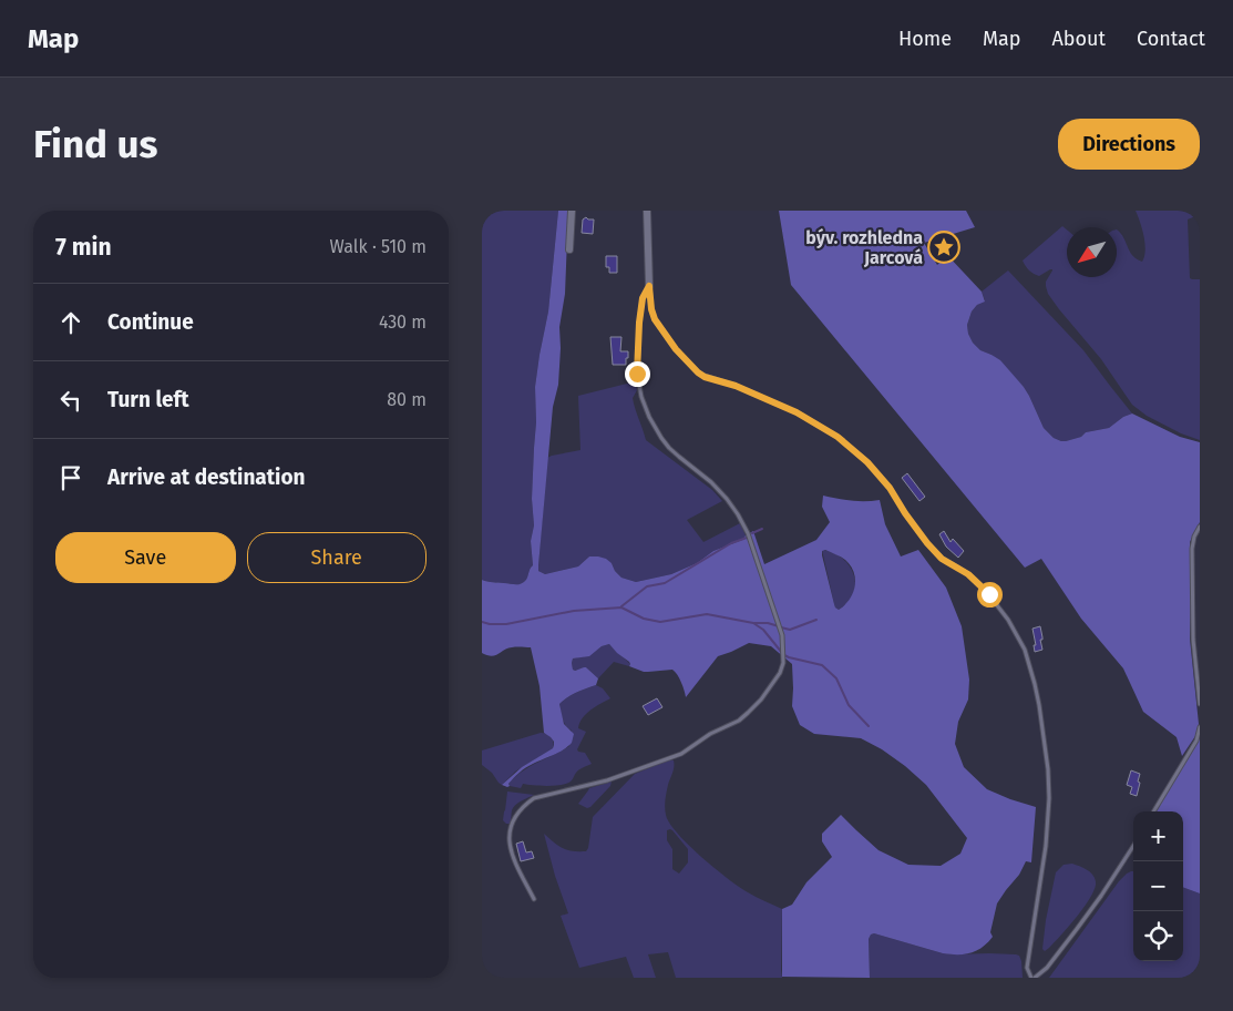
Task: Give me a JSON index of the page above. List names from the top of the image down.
{
  "places": {
    "place": ["býv. rozhledna Jarcová"]
  },
  "north": "bottom left",
  "page": {
    "header": "Map",
    "nav": [
      "Home",
      "Map",
      "About",
      "Contact"
    ],
    "buttons": [
      "Directions",
      ["Save", "Share"]
    ],
    "title": "Find us",
    "heading": ["7 min", "Walk · 510 m"],
    "list": [
      ["Continue", "430 m"],
      ["Turn left", "80 m"],
      "Arrive at destination"
    ],
    "map_buttons": ["+", "−"]
  }
}
